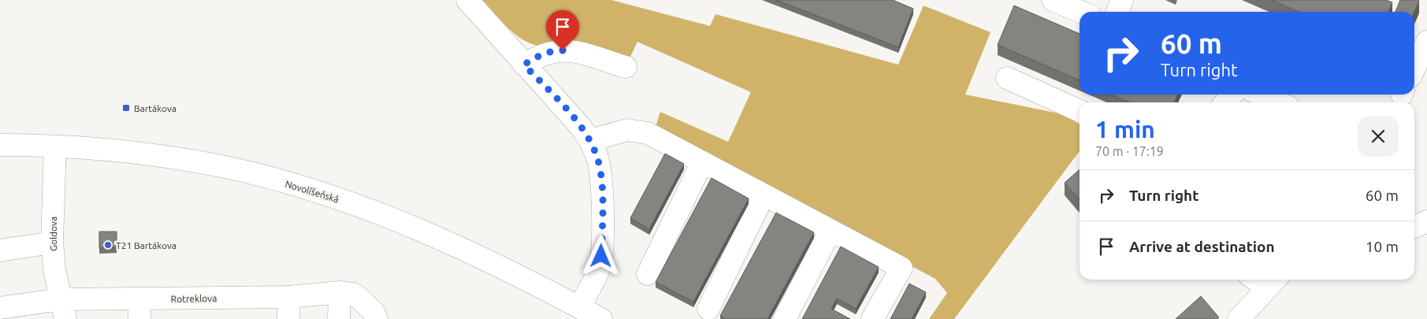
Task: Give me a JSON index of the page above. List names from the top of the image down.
{
  "streets": {
    "street": ["Novolíšeňská", "Goldova", "Rotreklova"]
  },
  "crossings": [
    ["Novolíšeňská", "Goldova"],
    ["Goldova", "Rotreklova"]
  ],
  "places": {
    "transit": ["Bartákova"],
    "other": ["T21 Bartákova"]
  },
  "page": {
    "turn": ["60 m", "Turn right"],
    "heading": ["1 min", "70 m · 17:19"],
    "list": [
      {
        "name": "Turn right",
        "value": "60 m"
      },
      {
        "name": "Arrive at destination",
        "value": "10 m"
      }
    ]
  }
}
